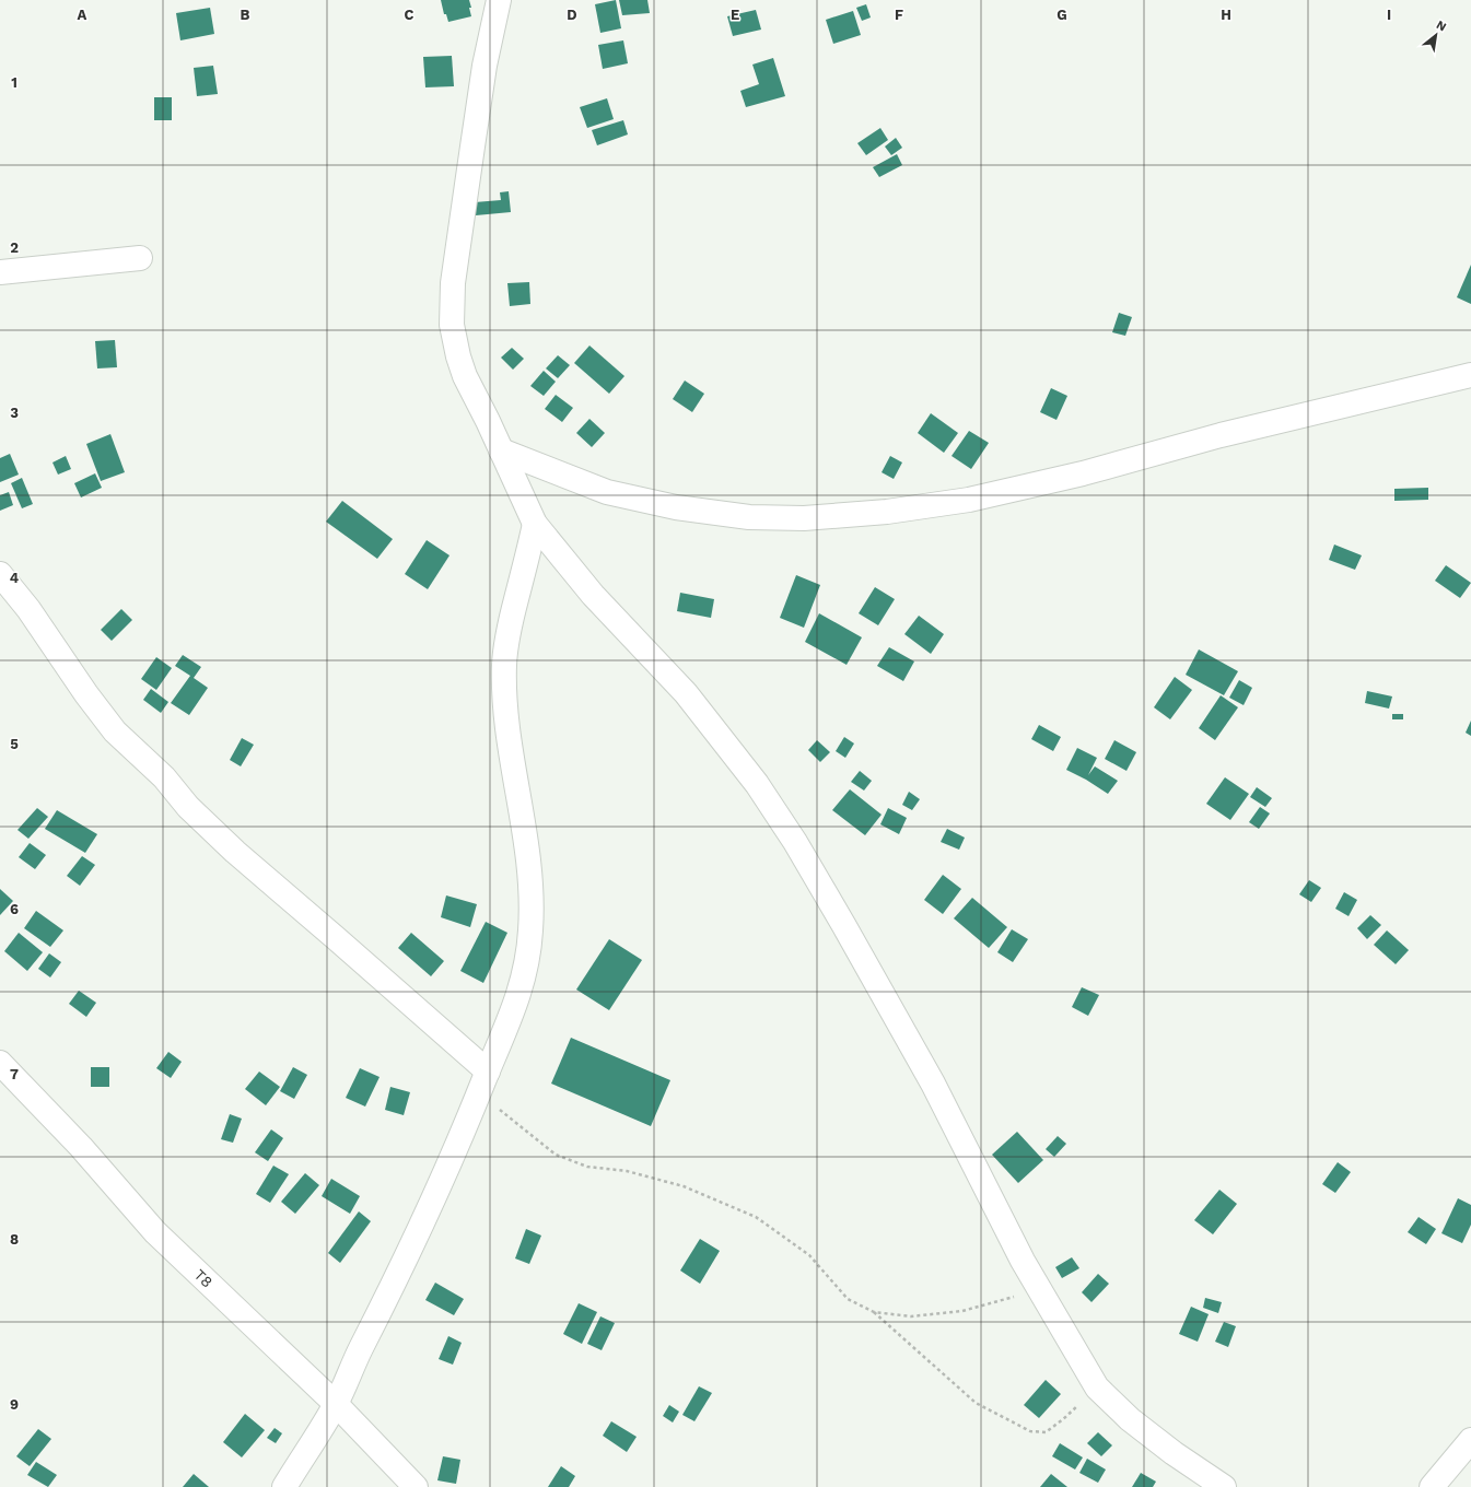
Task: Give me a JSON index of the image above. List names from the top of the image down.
{
  "streets": {
    "street": ["T8"]
  },
  "north": "top right",
  "grid": {
    "columns": [
      "A",
      "B",
      "C",
      "D",
      "E",
      "F",
      "G",
      "H",
      "I"
    ],
    "rows": [
      "1",
      "2",
      "3",
      "4",
      "5",
      "6",
      "7",
      "8",
      "9"
    ]
  }
}
